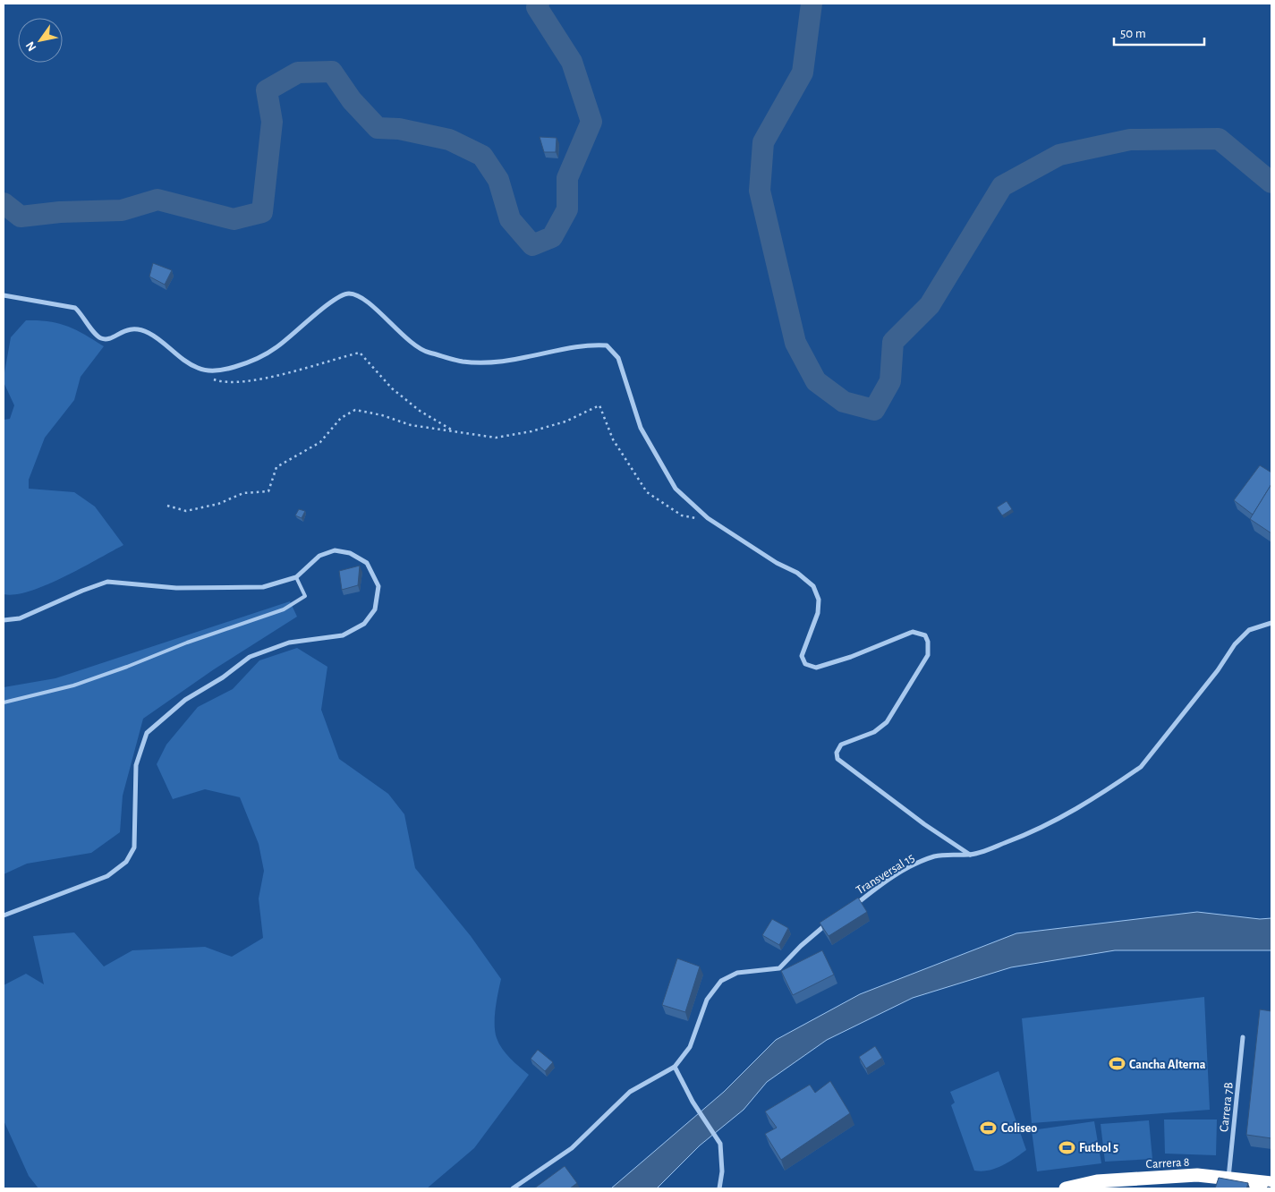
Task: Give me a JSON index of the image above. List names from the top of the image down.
{
  "streets": {
    "highway": ["Carrera 8"],
    "street": ["Transversal 15", "Carrera 7B"]
  },
  "crossings": [
    ["Carrera 7B", "Carrera 8"]
  ],
  "places": {
    "sports": ["Cancha Alterna", "Coliseo", "Futbol 5"]
  },
  "scale_bar": "50 m",
  "north": "bottom left"
}
